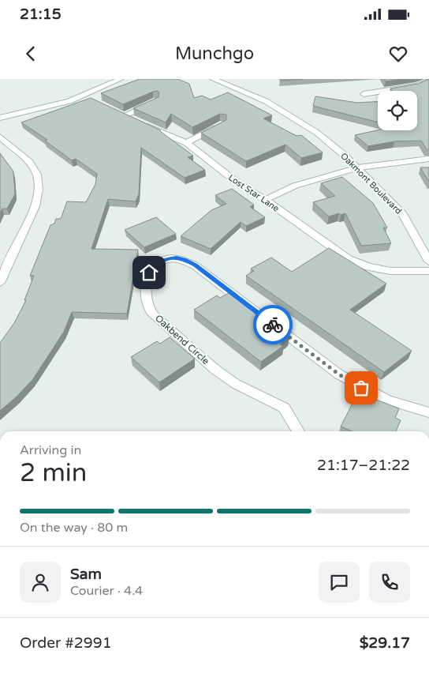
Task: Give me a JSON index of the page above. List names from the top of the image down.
{
  "streets": {
    "street": ["Oakmont Boulevard", "Lost Star Lane", "Oakbend Circle"]
  },
  "page": {
    "status": "21:15",
    "header": "Munchgo",
    "heading": ["2 min", "Arriving in", "21:17–21:22"],
    "panel": [
      "Sam",
      "Courier · 4.4",
      "Order #2991",
      "$29.17"
    ],
    "bar": "On the way · 80 m"
  }
}
